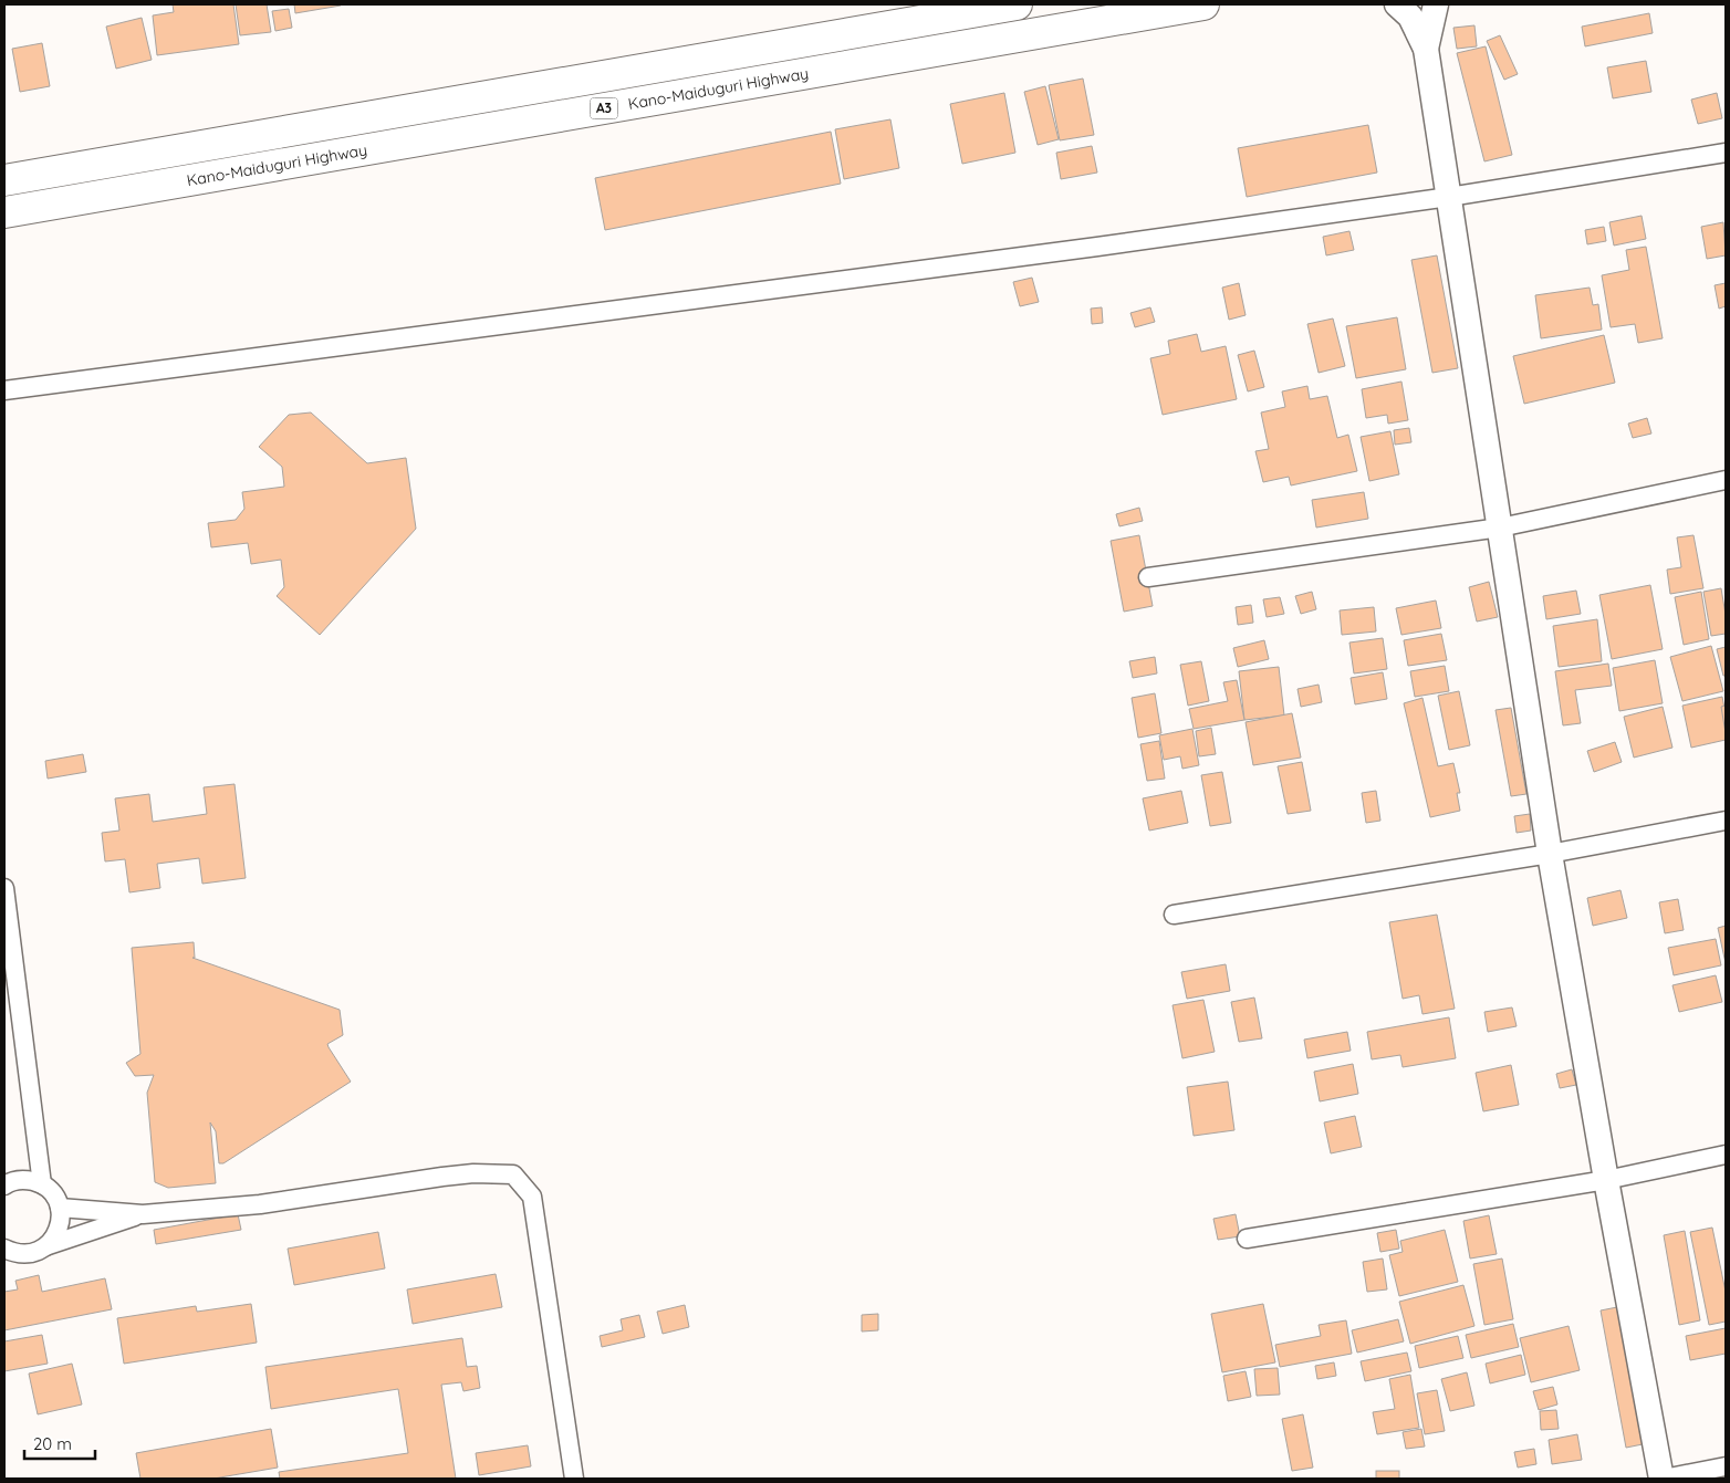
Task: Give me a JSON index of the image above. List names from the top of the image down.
{
  "streets": {
    "highway": ["Kano-Maiduguri Highway", "A3"]
  },
  "scale_bar": "20 m"
}
